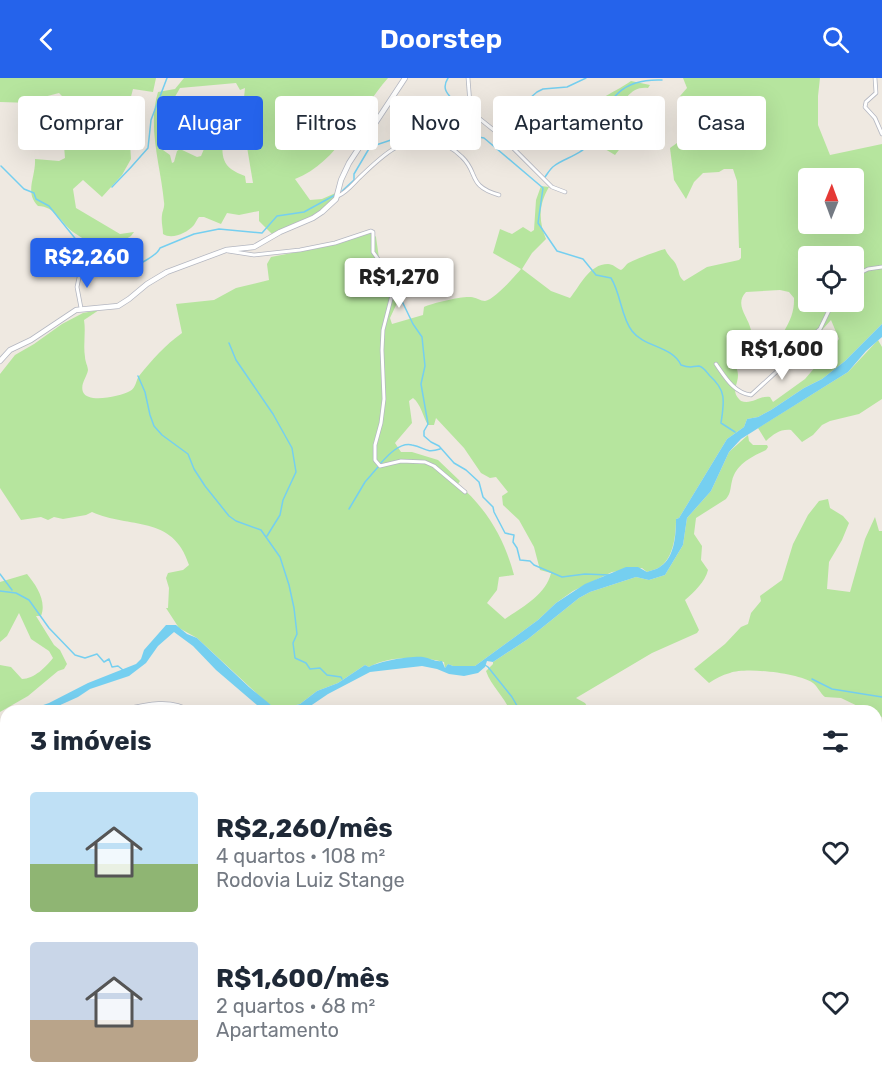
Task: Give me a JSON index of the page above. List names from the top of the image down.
{
  "north": "top",
  "page": {
    "header": "Doorstep",
    "chip": [
      "Comprar",
      "Alugar",
      "Filtros",
      "Novo",
      "Apartamento",
      "Casa"
    ],
    "price": ["R$2,260", "R$1,270", "R$1,600"],
    "heading": "3 imóveis",
    "list": [
      {
        "name": "R$2,260/mês",
        "note": "4 quartos · 108 m² · Rodovia Luiz Stange"
      },
      {
        "name": "R$1,600/mês",
        "note": "2 quartos · 68 m² · Apartamento"
      }
    ]
  }
}
